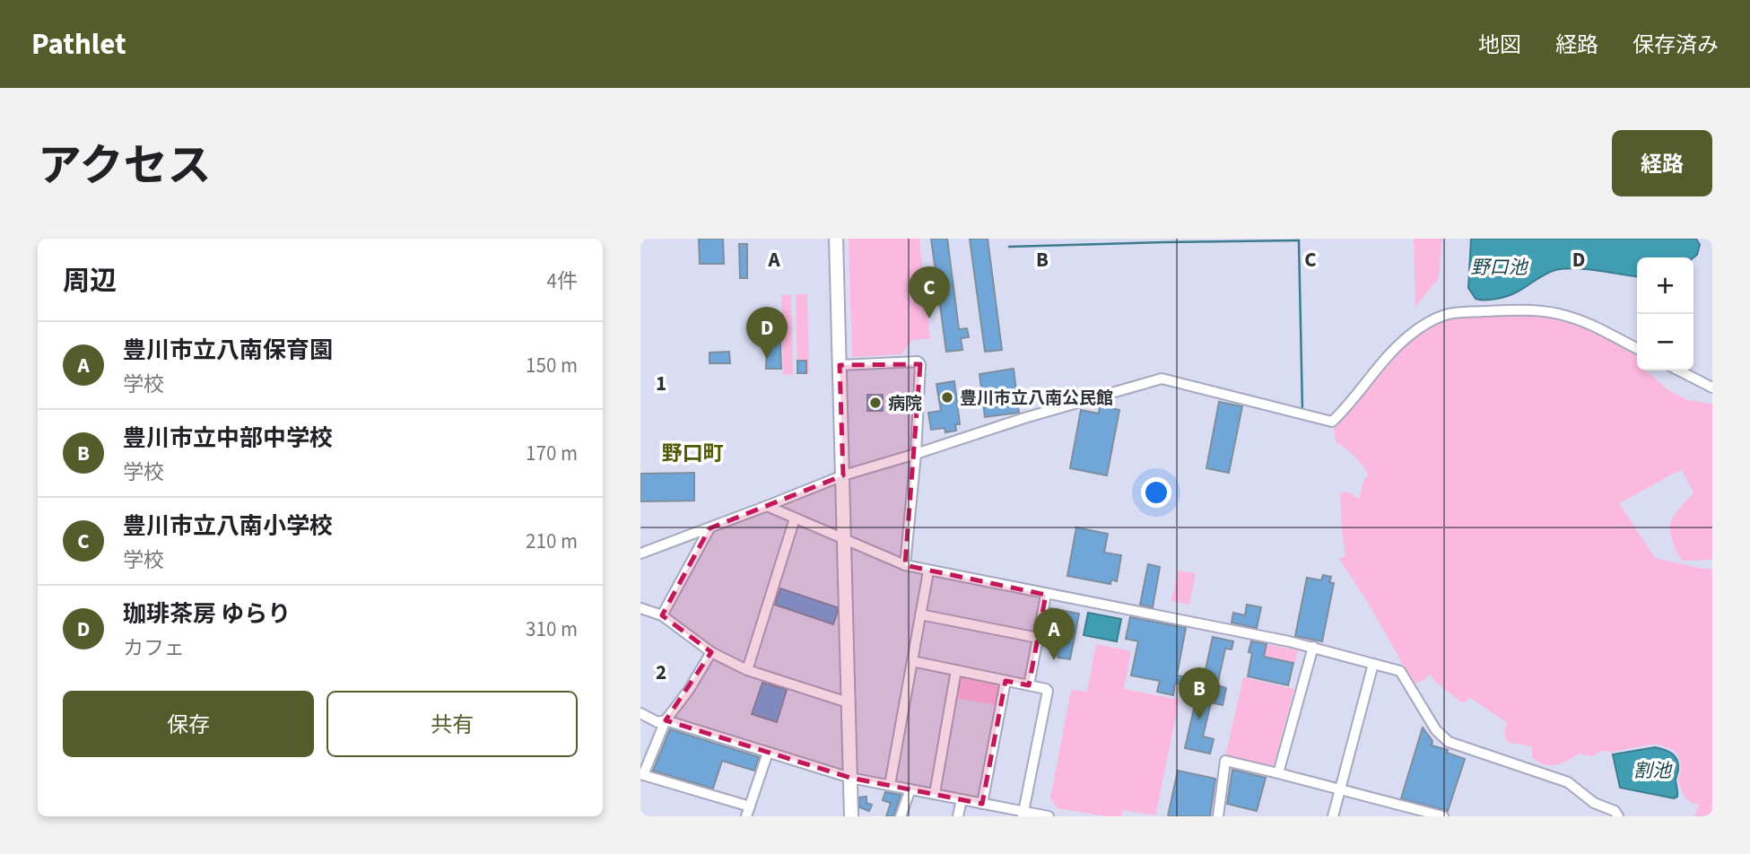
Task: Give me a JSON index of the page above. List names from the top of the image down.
{
  "districts": ["野口町"],
  "water": ["野口池", "割池"],
  "places": ["豊川市立八南公民館", "病院"],
  "page": {
    "header": "Pathlet",
    "nav": ["地図", "経路", "保存済み"],
    "title": "アクセス",
    "buttons": [
      "経路",
      ["保存", "共有"]
    ],
    "heading": ["周辺", "4件"],
    "map_buttons": ["+", "−"],
    "pins": [
      "C",
      "D",
      "A",
      "B"
    ],
    "list": [
      {
        "mark": "A",
        "name": "豊川市立八南保育園",
        "note": "学校",
        "value": "150 m"
      },
      {
        "mark": "B",
        "name": "豊川市立中部中学校",
        "note": "学校",
        "value": "170 m"
      },
      {
        "mark": "C",
        "name": "豊川市立八南小学校",
        "note": "学校",
        "value": "210 m"
      },
      {
        "mark": "D",
        "name": "珈琲茶房 ゆらり",
        "note": "カフェ",
        "value": "310 m"
      }
    ]
  },
  "grid": {
    "columns": [
      "A",
      "B",
      "C",
      "D"
    ],
    "rows": ["1", "2"]
  }
}
